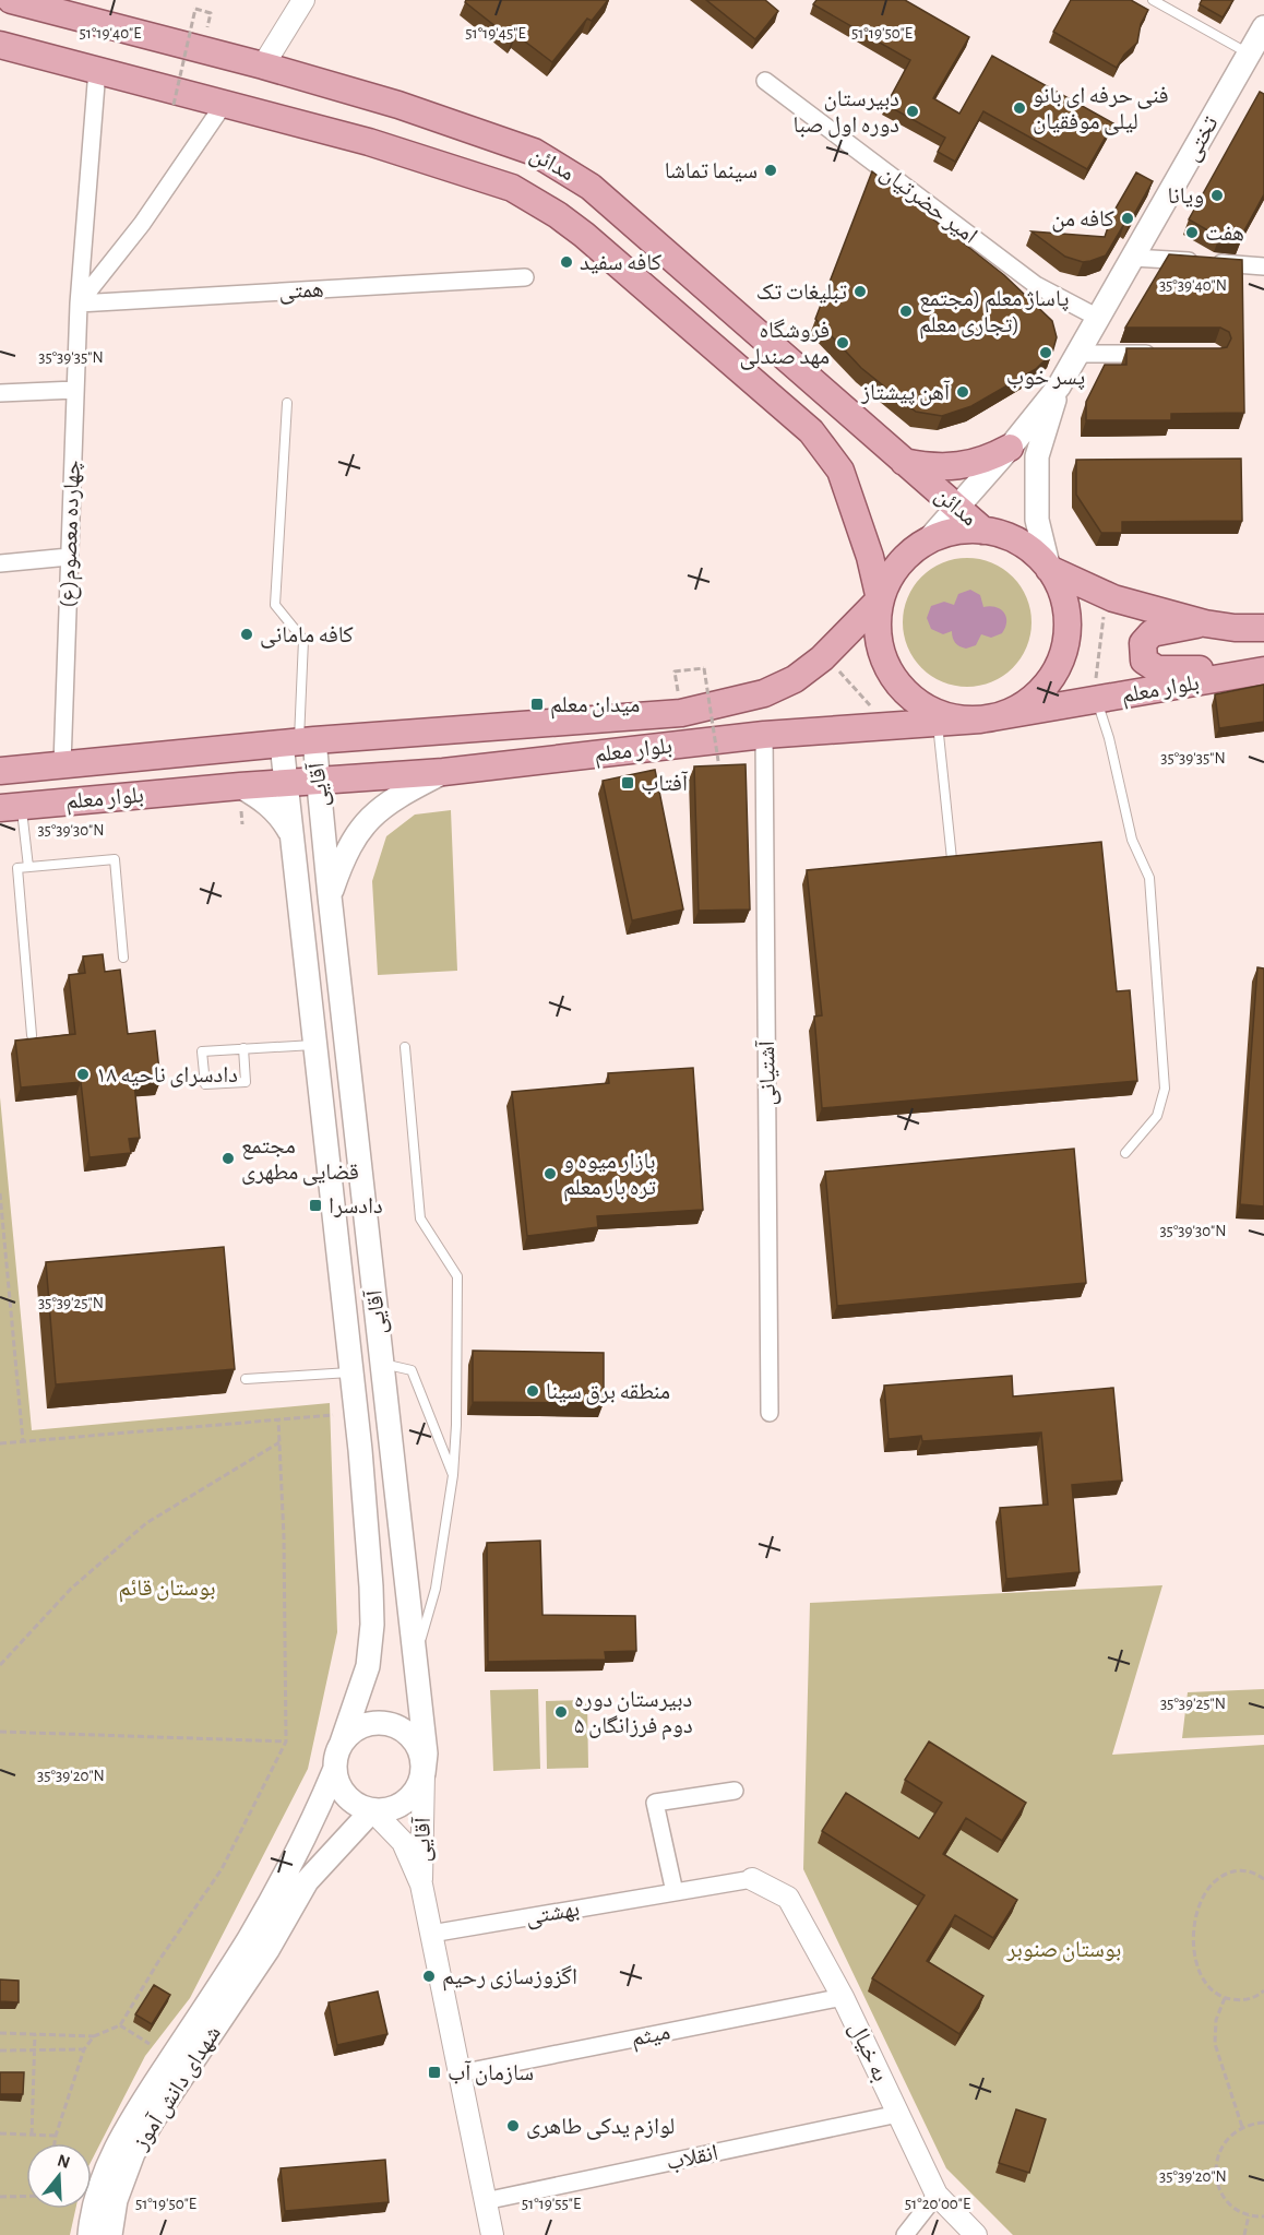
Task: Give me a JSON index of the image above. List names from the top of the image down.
{
  "streets": {
    "main road": [
      "تختی",
      "مدائن",
      "بلوار معلم",
      "آقایی",
      "شهدای دانش آموز"
    ],
    "street": [
      "امیر حضرتیان",
      "همتی",
      "چهارده معصوم(ع)",
      "آشتیانی",
      "بهشتی",
      "میثم",
      "به خیال",
      "انقلاب"
    ]
  },
  "crossings": [
    ["تختی", "مدائن"],
    ["تختی", "امیر حضرتیان"],
    ["تختی", "بلوار معلم"],
    ["مدائن", "چهارده معصوم(ع)"],
    ["مدائن", "بلوار معلم"],
    ["همتی", "چهارده معصوم(ع)"],
    ["چهارده معصوم(ع)", "بلوار معلم"],
    ["بلوار معلم", "آقایی"],
    ["بلوار معلم", "آشتیانی"],
    ["آقایی", "بهشتی"],
    ["آقایی", "میثم"],
    ["آقایی", "انقلاب"],
    ["بهشتی", "به خیال"],
    ["میثم", "به خیال"],
    ["به خیال", "انقلاب"]
  ],
  "parks": ["بوستان قائم", "بوستان صنوبر"],
  "places": {
    "other": [
      "فنی حرفه ای بانو لیلی موفقیان",
      "دبیرستان دوره اول صبا",
      "سینما تماشا",
      "ویانا",
      "کافه من",
      "هفت",
      "کافه سفید",
      "تبلیغات تک",
      "پاساژ معلم (مجتمع تجاری معلم)",
      "فروشگاه مهد صندلی",
      "پسر خوب",
      "آهن پیشتاز",
      "کافه مامانی",
      "دادسرای ناحیه ۱۸",
      "مجتمع قضایی مطهری",
      "بازار میوه و تره بار معلم",
      "منطقه برق سینا",
      "دبیرستان دوره دوم فرزانگان ۵",
      "اگزوزسازی رحیم",
      "لوازم یدکی طاهری"
    ],
    "transit": [
      "میدان معلم",
      "آفتاب",
      "دادسرا",
      "سازمان آب"
    ]
  },
  "north": "top",
  "coordinates": [
    "51°19'40\"E",
    "51°19'45\"E",
    "51°19'50\"E",
    "35°39'40\"N",
    "35°39'35\"N",
    "35°39'30\"N",
    "35°39'25\"N",
    "35°39'20\"N",
    "51°19'55\"E",
    "51°20'00\"E"
  ]
}
